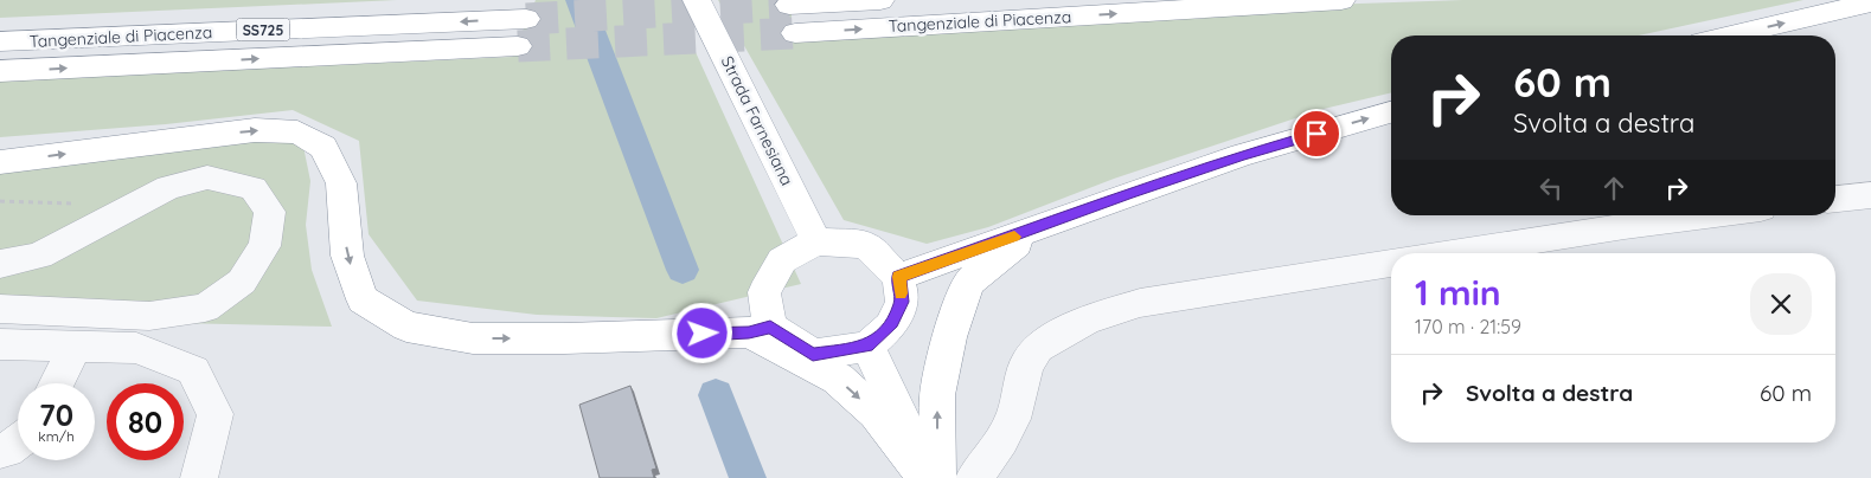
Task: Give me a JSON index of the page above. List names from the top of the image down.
{
  "streets": {
    "main road": ["Tangenziale di Piacenza", "SS725", "Strada Farnesiana"]
  },
  "page": {
    "turn": ["60 m", "Svolta a destra"],
    "heading": ["1 min", "170 m · 21:59"],
    "list": [
      {
        "name": "Svolta a destra",
        "value": "60 m"
      }
    ],
    "speed": "70 km/h",
    "limit": "80"
  }
}
